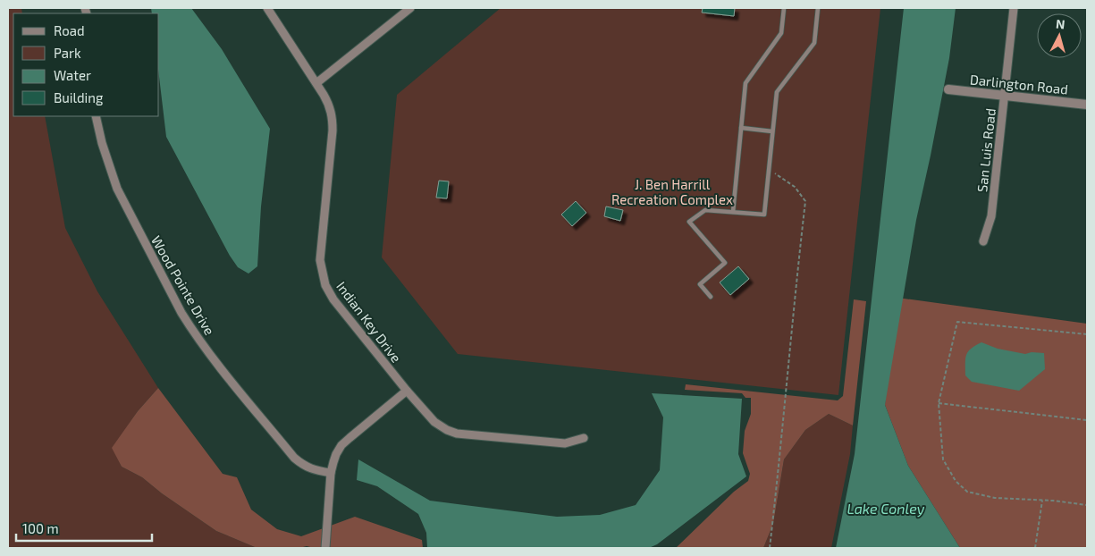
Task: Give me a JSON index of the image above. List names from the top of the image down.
{
  "streets": {
    "street": [
      "Darlington Road",
      "San Luis Road",
      "Wood Pointe Drive",
      "Indian Key Drive"
    ]
  },
  "crossings": [
    ["Darlington Road", "San Luis Road"]
  ],
  "water": ["Lake Conley"],
  "parks": ["J. Ben Harrill Recreation Complex"],
  "legend": [
    "Road",
    "Park",
    "Water",
    "Building"
  ],
  "scale_bar": "100 m",
  "north": "top"
}
